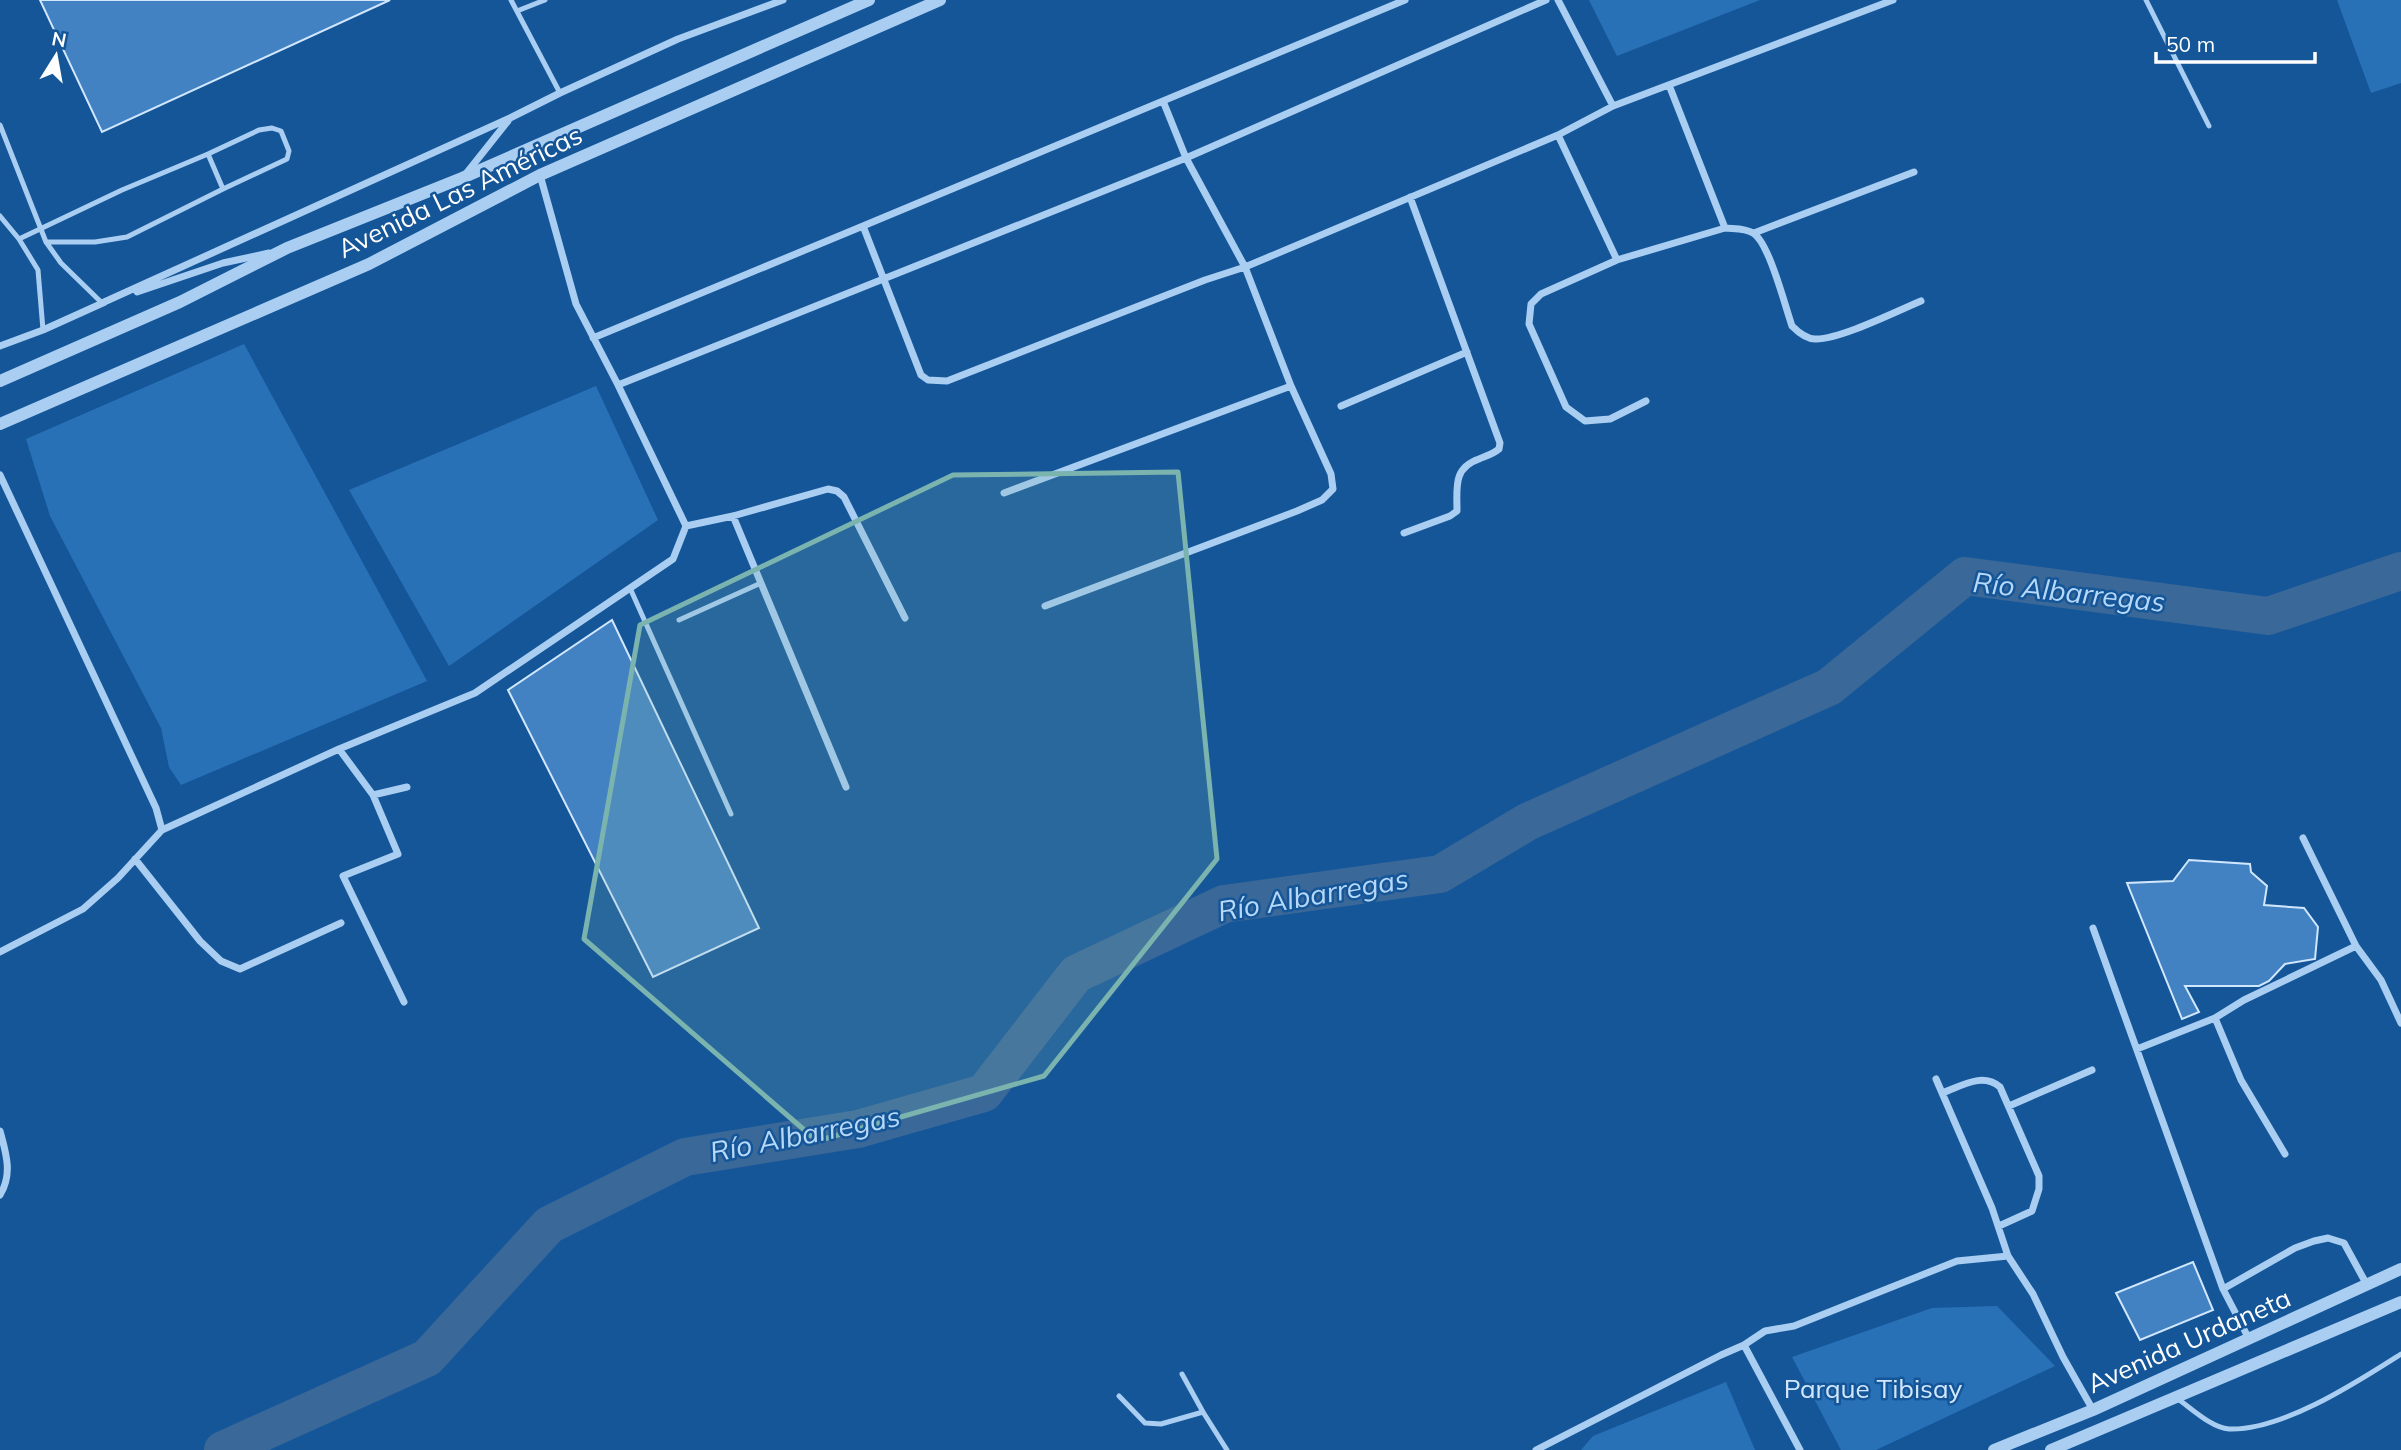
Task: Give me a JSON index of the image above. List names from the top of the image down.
{
  "streets": {
    "street": ["Avenida Las Américas", "Avenida Urdaneta"]
  },
  "water": ["Río Albarregas"],
  "parks": ["Parque Tibisay"],
  "scale_bar": "50 m",
  "north": "top"
}
